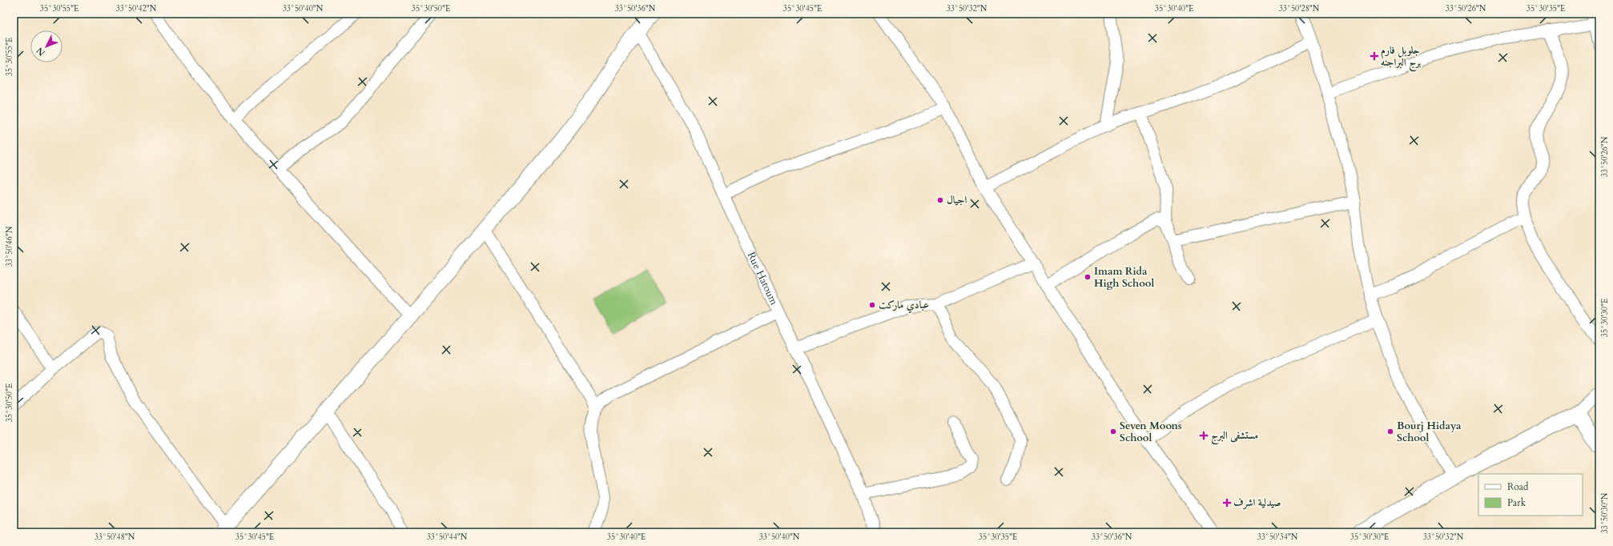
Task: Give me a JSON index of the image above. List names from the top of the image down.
{
  "streets": {
    "street": ["Rue Hatoum"]
  },
  "places": {
    "health": ["جلوبل فارم برج البراجنه", "مستشفى البرج", "صيدلية اشرف"],
    "other": [
      "اجيال",
      "Imam Rida High School",
      "عبادي ماركت",
      "Seven Moons School",
      "Bourj Hidaya School"
    ]
  },
  "legend": ["Road", "Park"],
  "north": "bottom left",
  "coordinates": [
    "35°30'55\"E",
    "33°50'42\"N",
    "33°50'40\"N",
    "35°30'50\"E",
    "33°50'36\"N",
    "35°30'45\"E",
    "33°50'32\"N",
    "35°30'40\"E",
    "33°50'28\"N",
    "33°50'26\"N",
    "35°30'35\"E",
    "33°50'46\"N",
    "35°30'30\"E",
    "33°50'30\"N",
    "33°50'48\"N",
    "33°50'44\"N",
    "33°50'34\"N"
  ]
}
